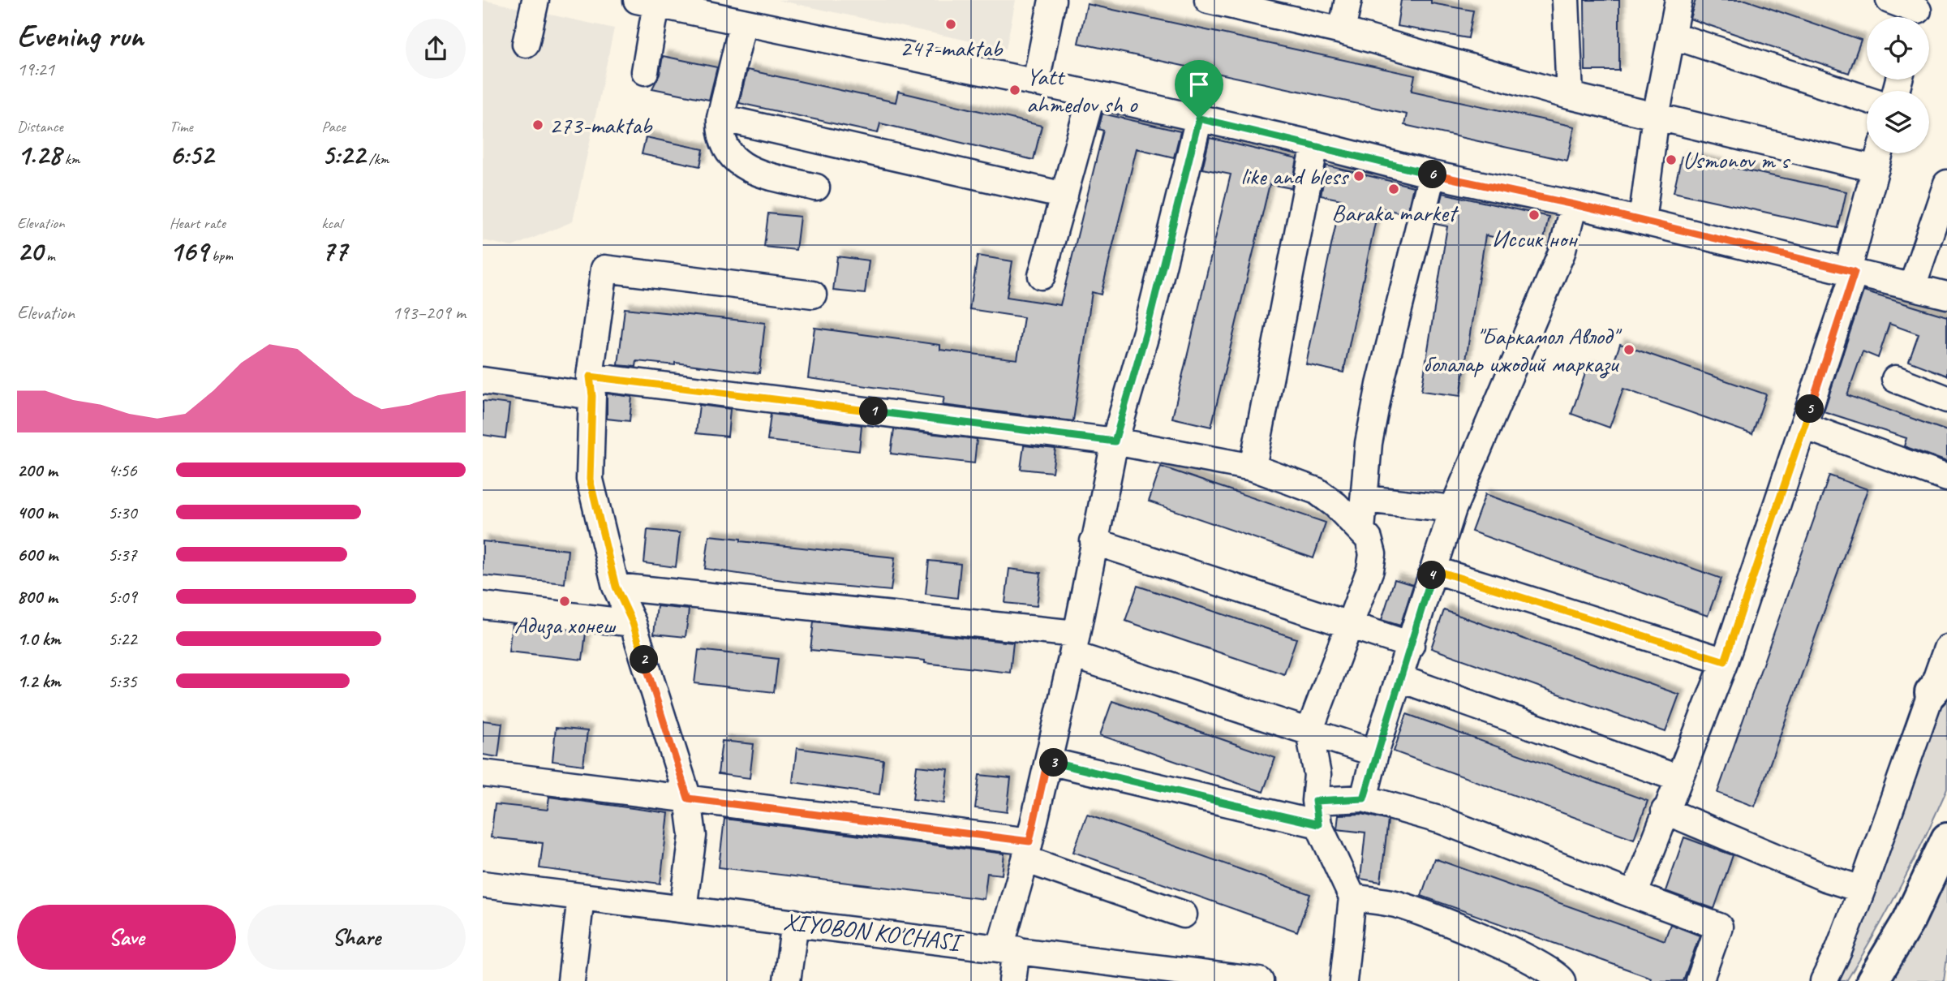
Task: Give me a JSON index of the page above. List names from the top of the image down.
{
  "streets": {
    "street": ["XIYOBON KO'CHASI"]
  },
  "places": [
    "247-maktab",
    "Yatt ahmedov sh o",
    "273-maktab",
    "Usmonov m s",
    "like and bless",
    "Baraka market",
    "Иссик нон",
    "\"Баркамол Авлод\" болалар ижодий маркази",
    "Адиза хонеш"
  ],
  "page": {
    "heading": ["Evening run", "19:21"],
    "stats": [
      ["Distance", "1.28 km"],
      ["Time", "6:52"],
      ["Pace", "5:22 /km"],
      ["Elevation", "20 m"],
      ["Heart rate", "169 bpm"],
      ["kcal", "77"]
    ],
    "pins": [
      "6",
      "5",
      "1",
      "4",
      "2",
      "3"
    ],
    "chart": ["Elevation", "193–209 m"],
    "list": [
      {
        "name": "200 m",
        "note": "4:56"
      },
      {
        "name": "400 m",
        "note": "5:30"
      },
      {
        "name": "600 m",
        "note": "5:37"
      },
      {
        "name": "800 m",
        "note": "5:09"
      },
      {
        "name": "1.0 km",
        "note": "5:22"
      },
      {
        "name": "1.2 km",
        "note": "5:35"
      }
    ],
    "buttons": ["Save", "Share"]
  }
}
